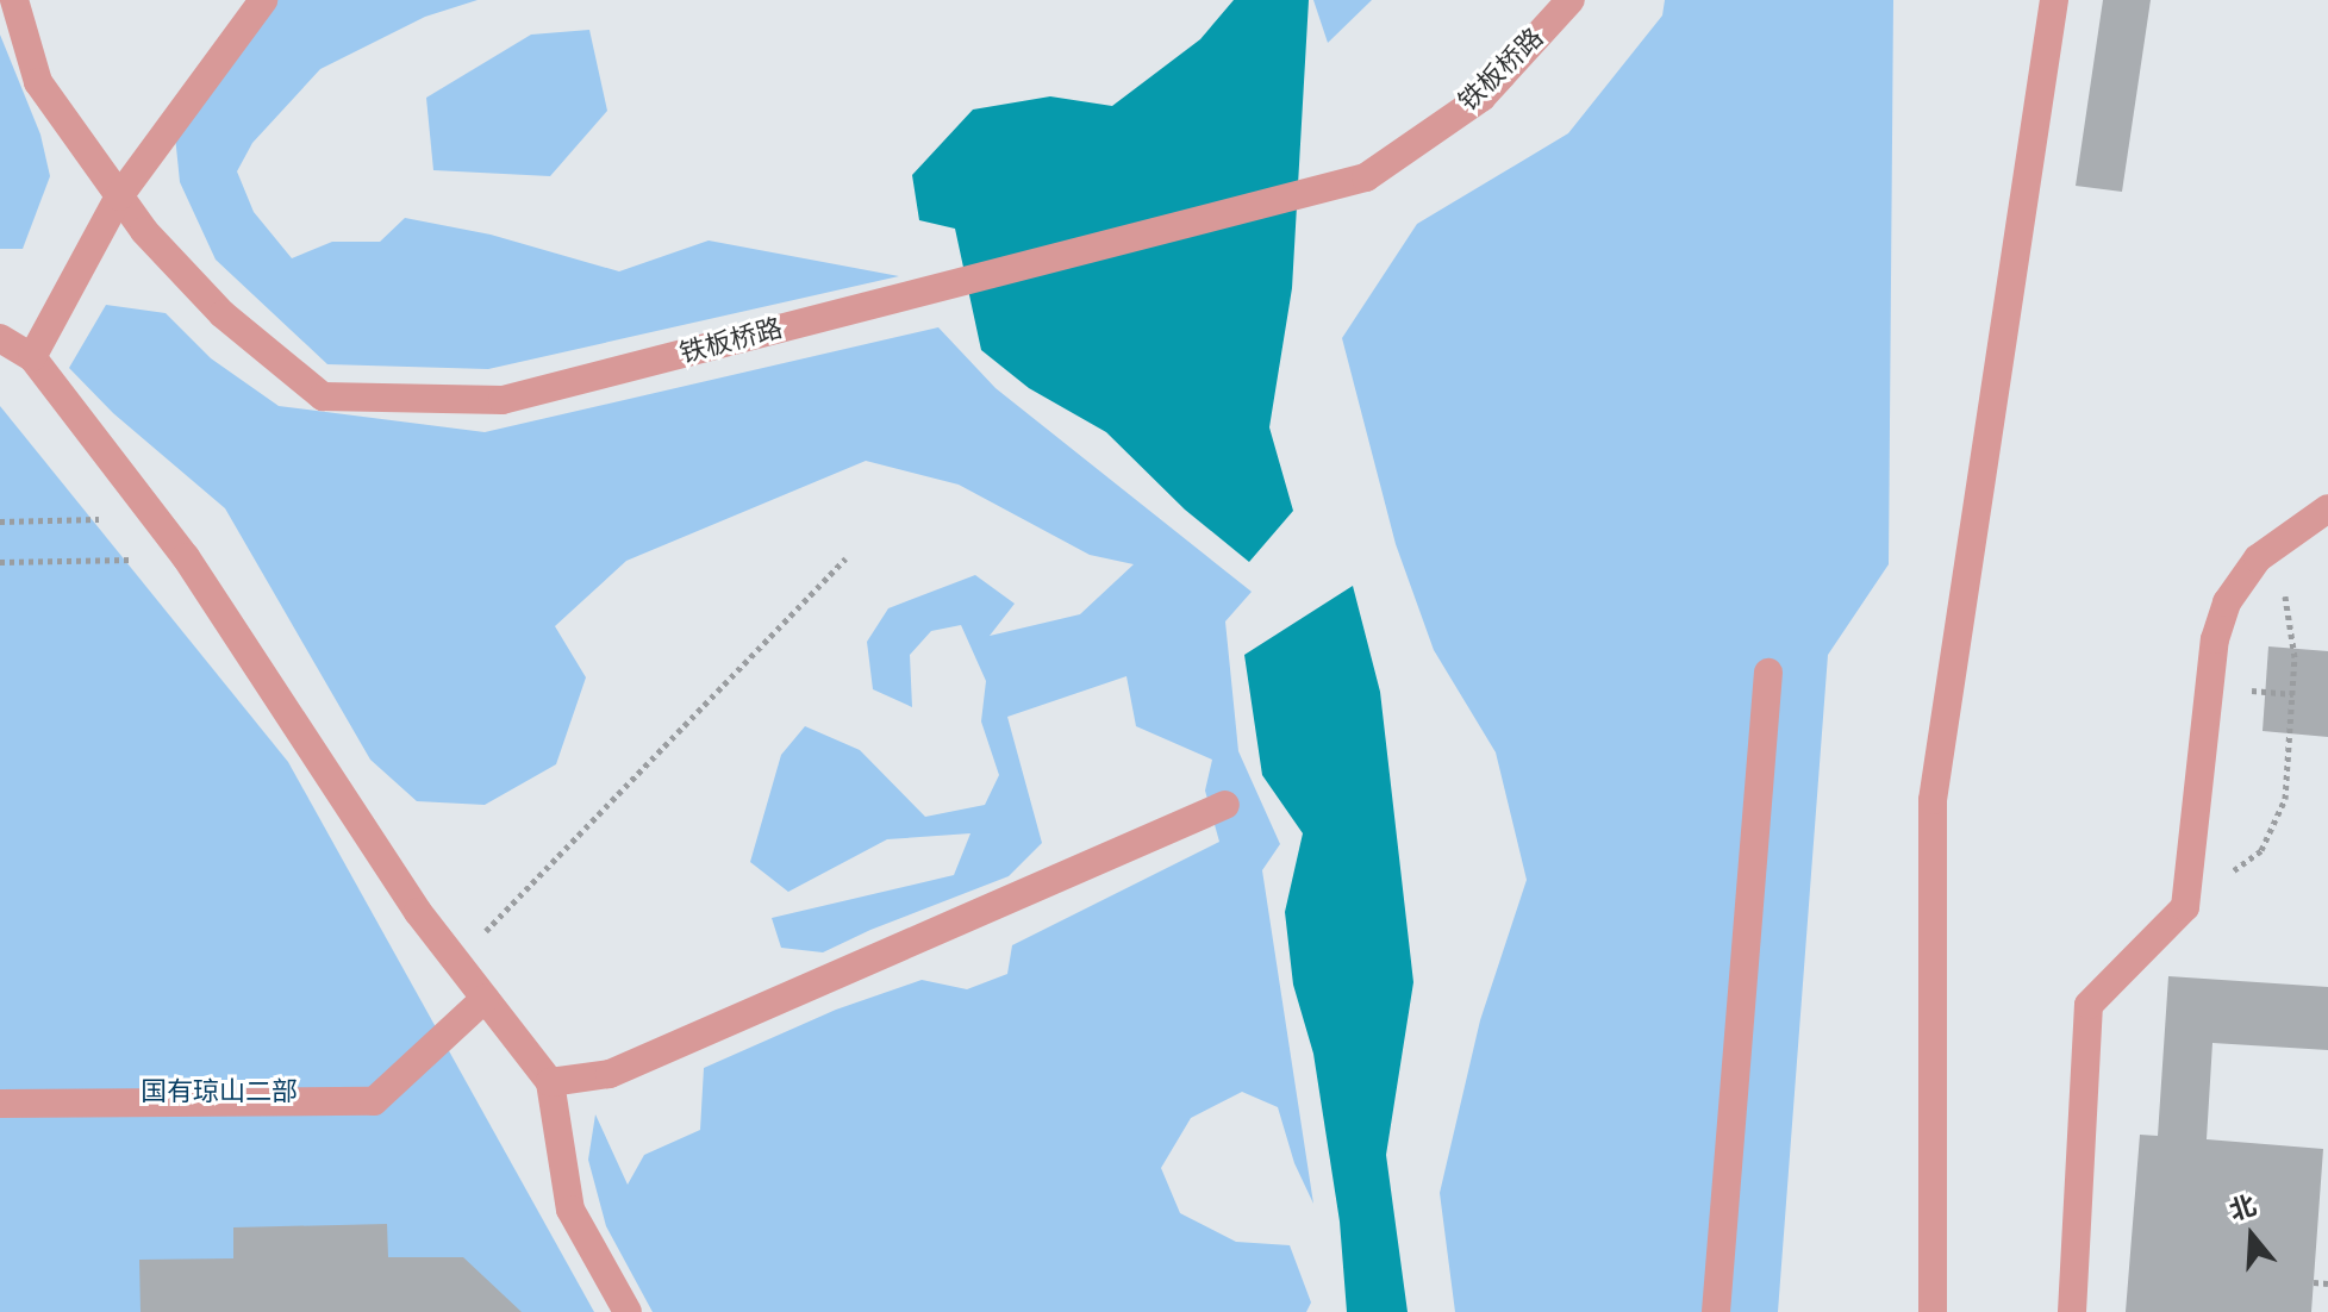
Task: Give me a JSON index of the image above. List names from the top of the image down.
{
  "streets": {
    "street": ["铁板桥路"]
  },
  "parks": ["国有琼山二部"],
  "north": "top"
}
